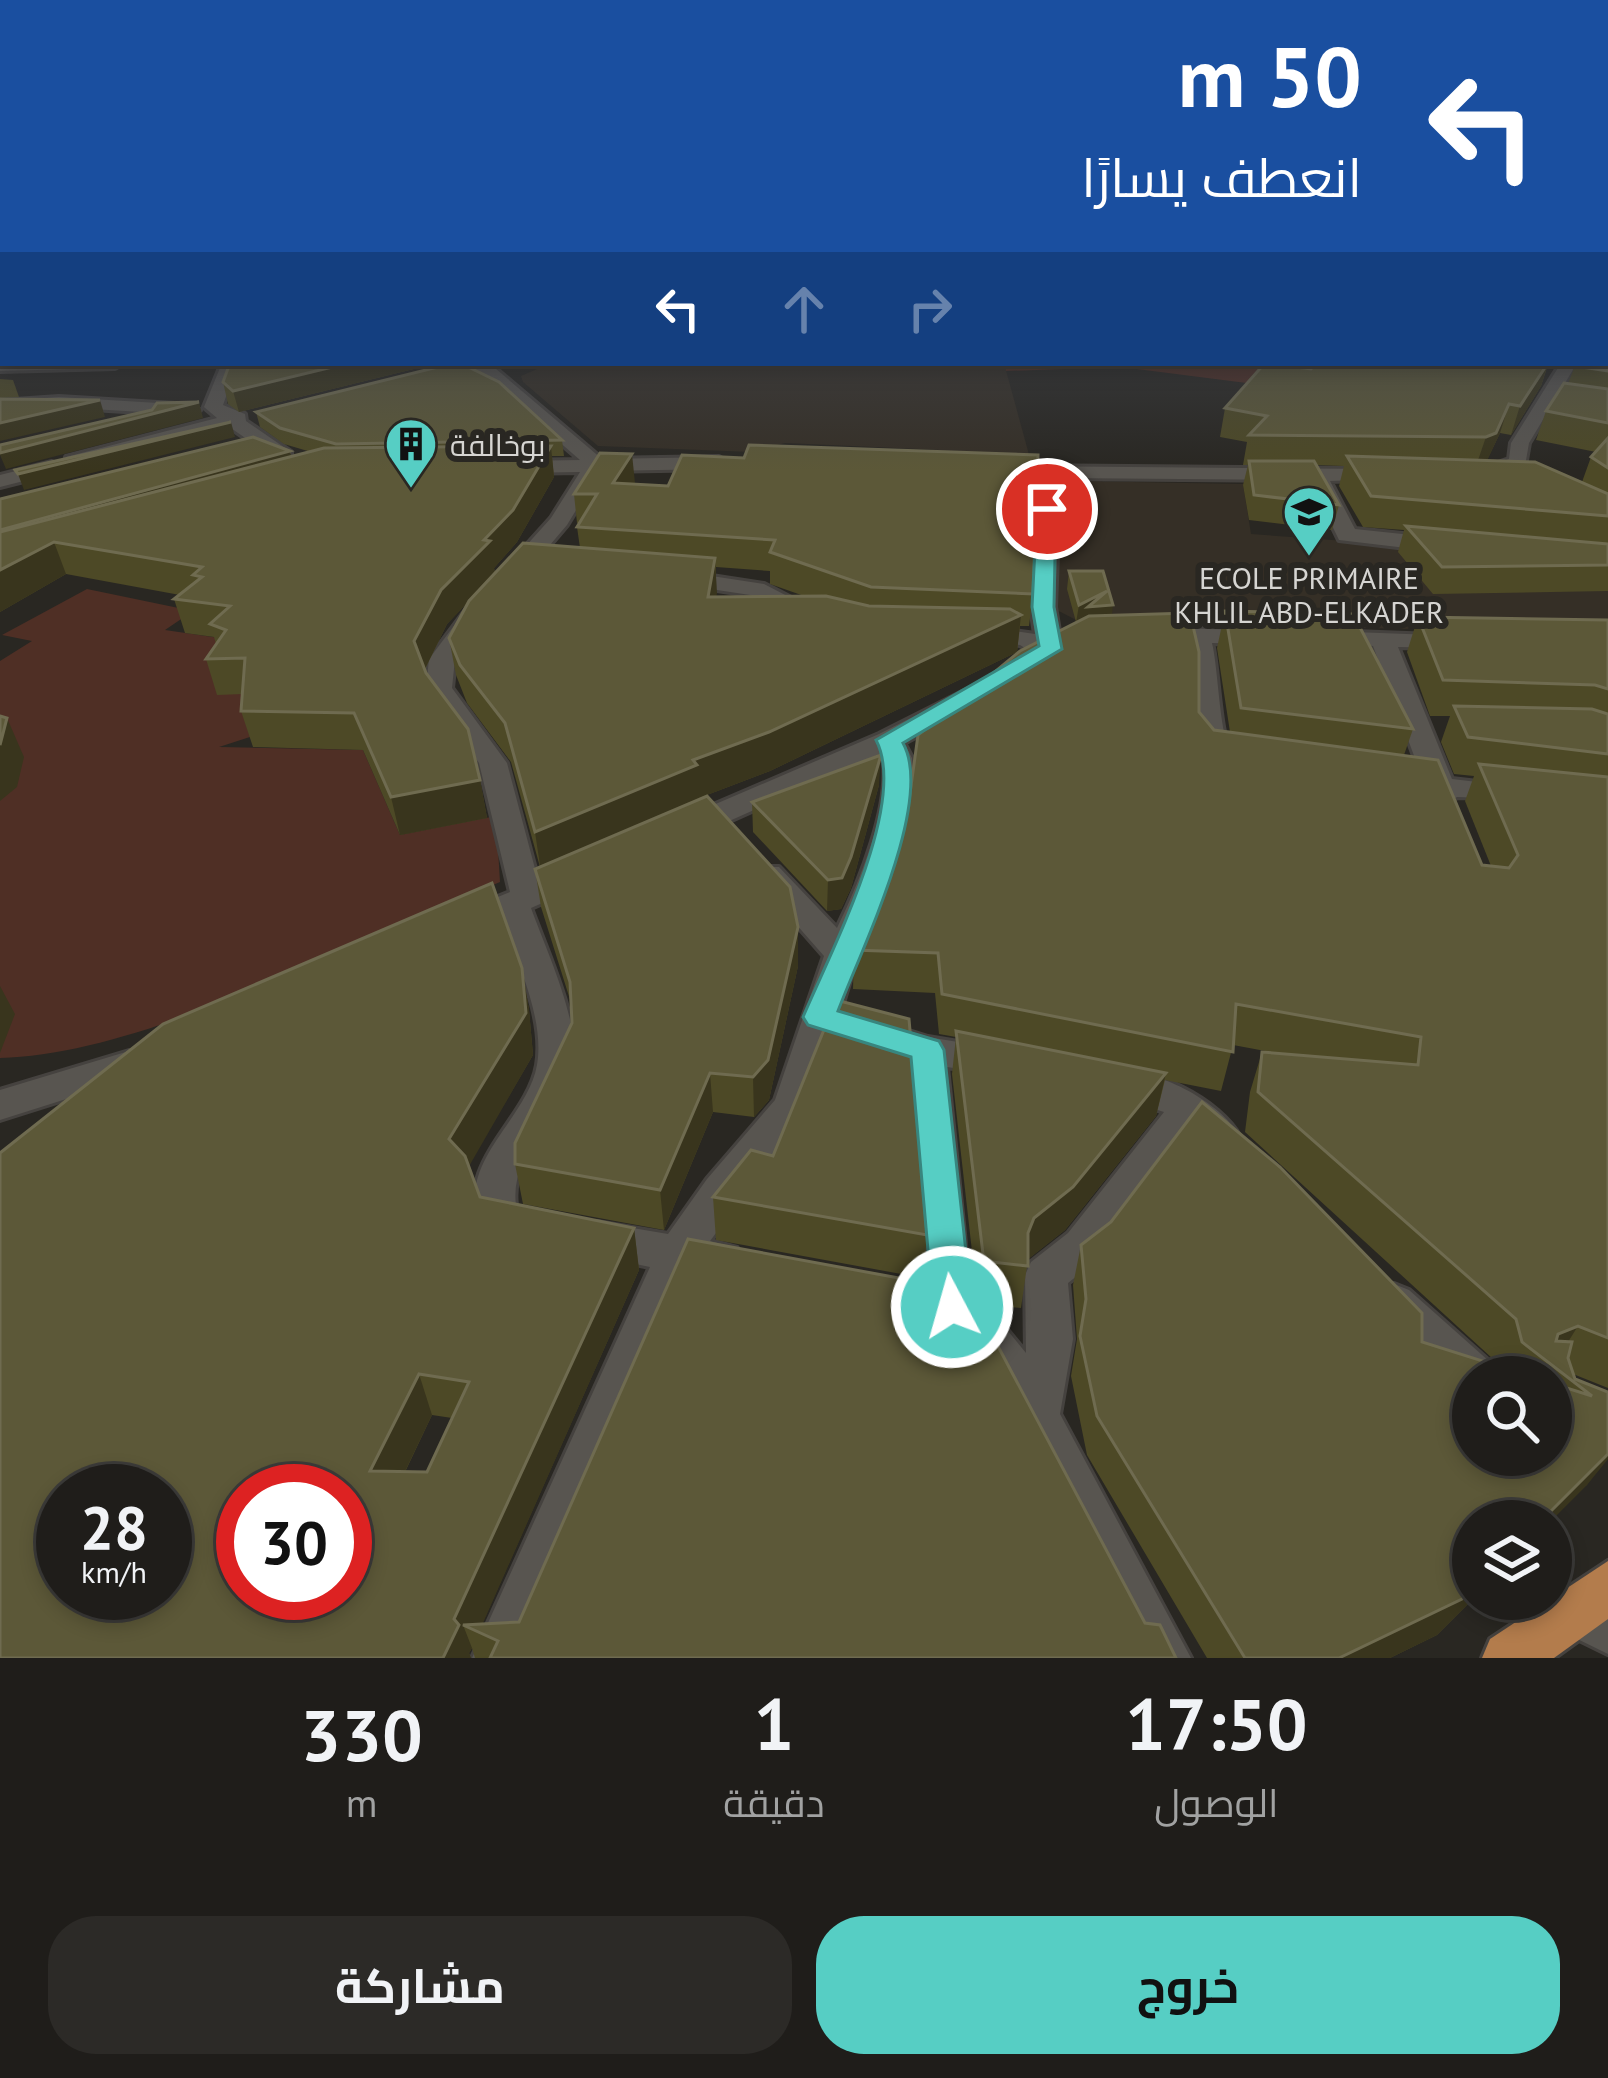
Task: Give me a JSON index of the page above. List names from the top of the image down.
{
  "places": {
    "building": ["بوخالفة"],
    "school or university": ["ECOLE PRIMAIRE KHLIL ABD-ELKADER"]
  },
  "page": {
    "turn": ["50 m", "انعطف يسارًا"],
    "speed": "28 km/h",
    "limit": "30",
    "eta": [
      "17:50",
      "الوصول",
      "1",
      "دقيقة",
      "330",
      "m"
    ],
    "buttons": ["خروج", "مشاركة"]
  }
}
